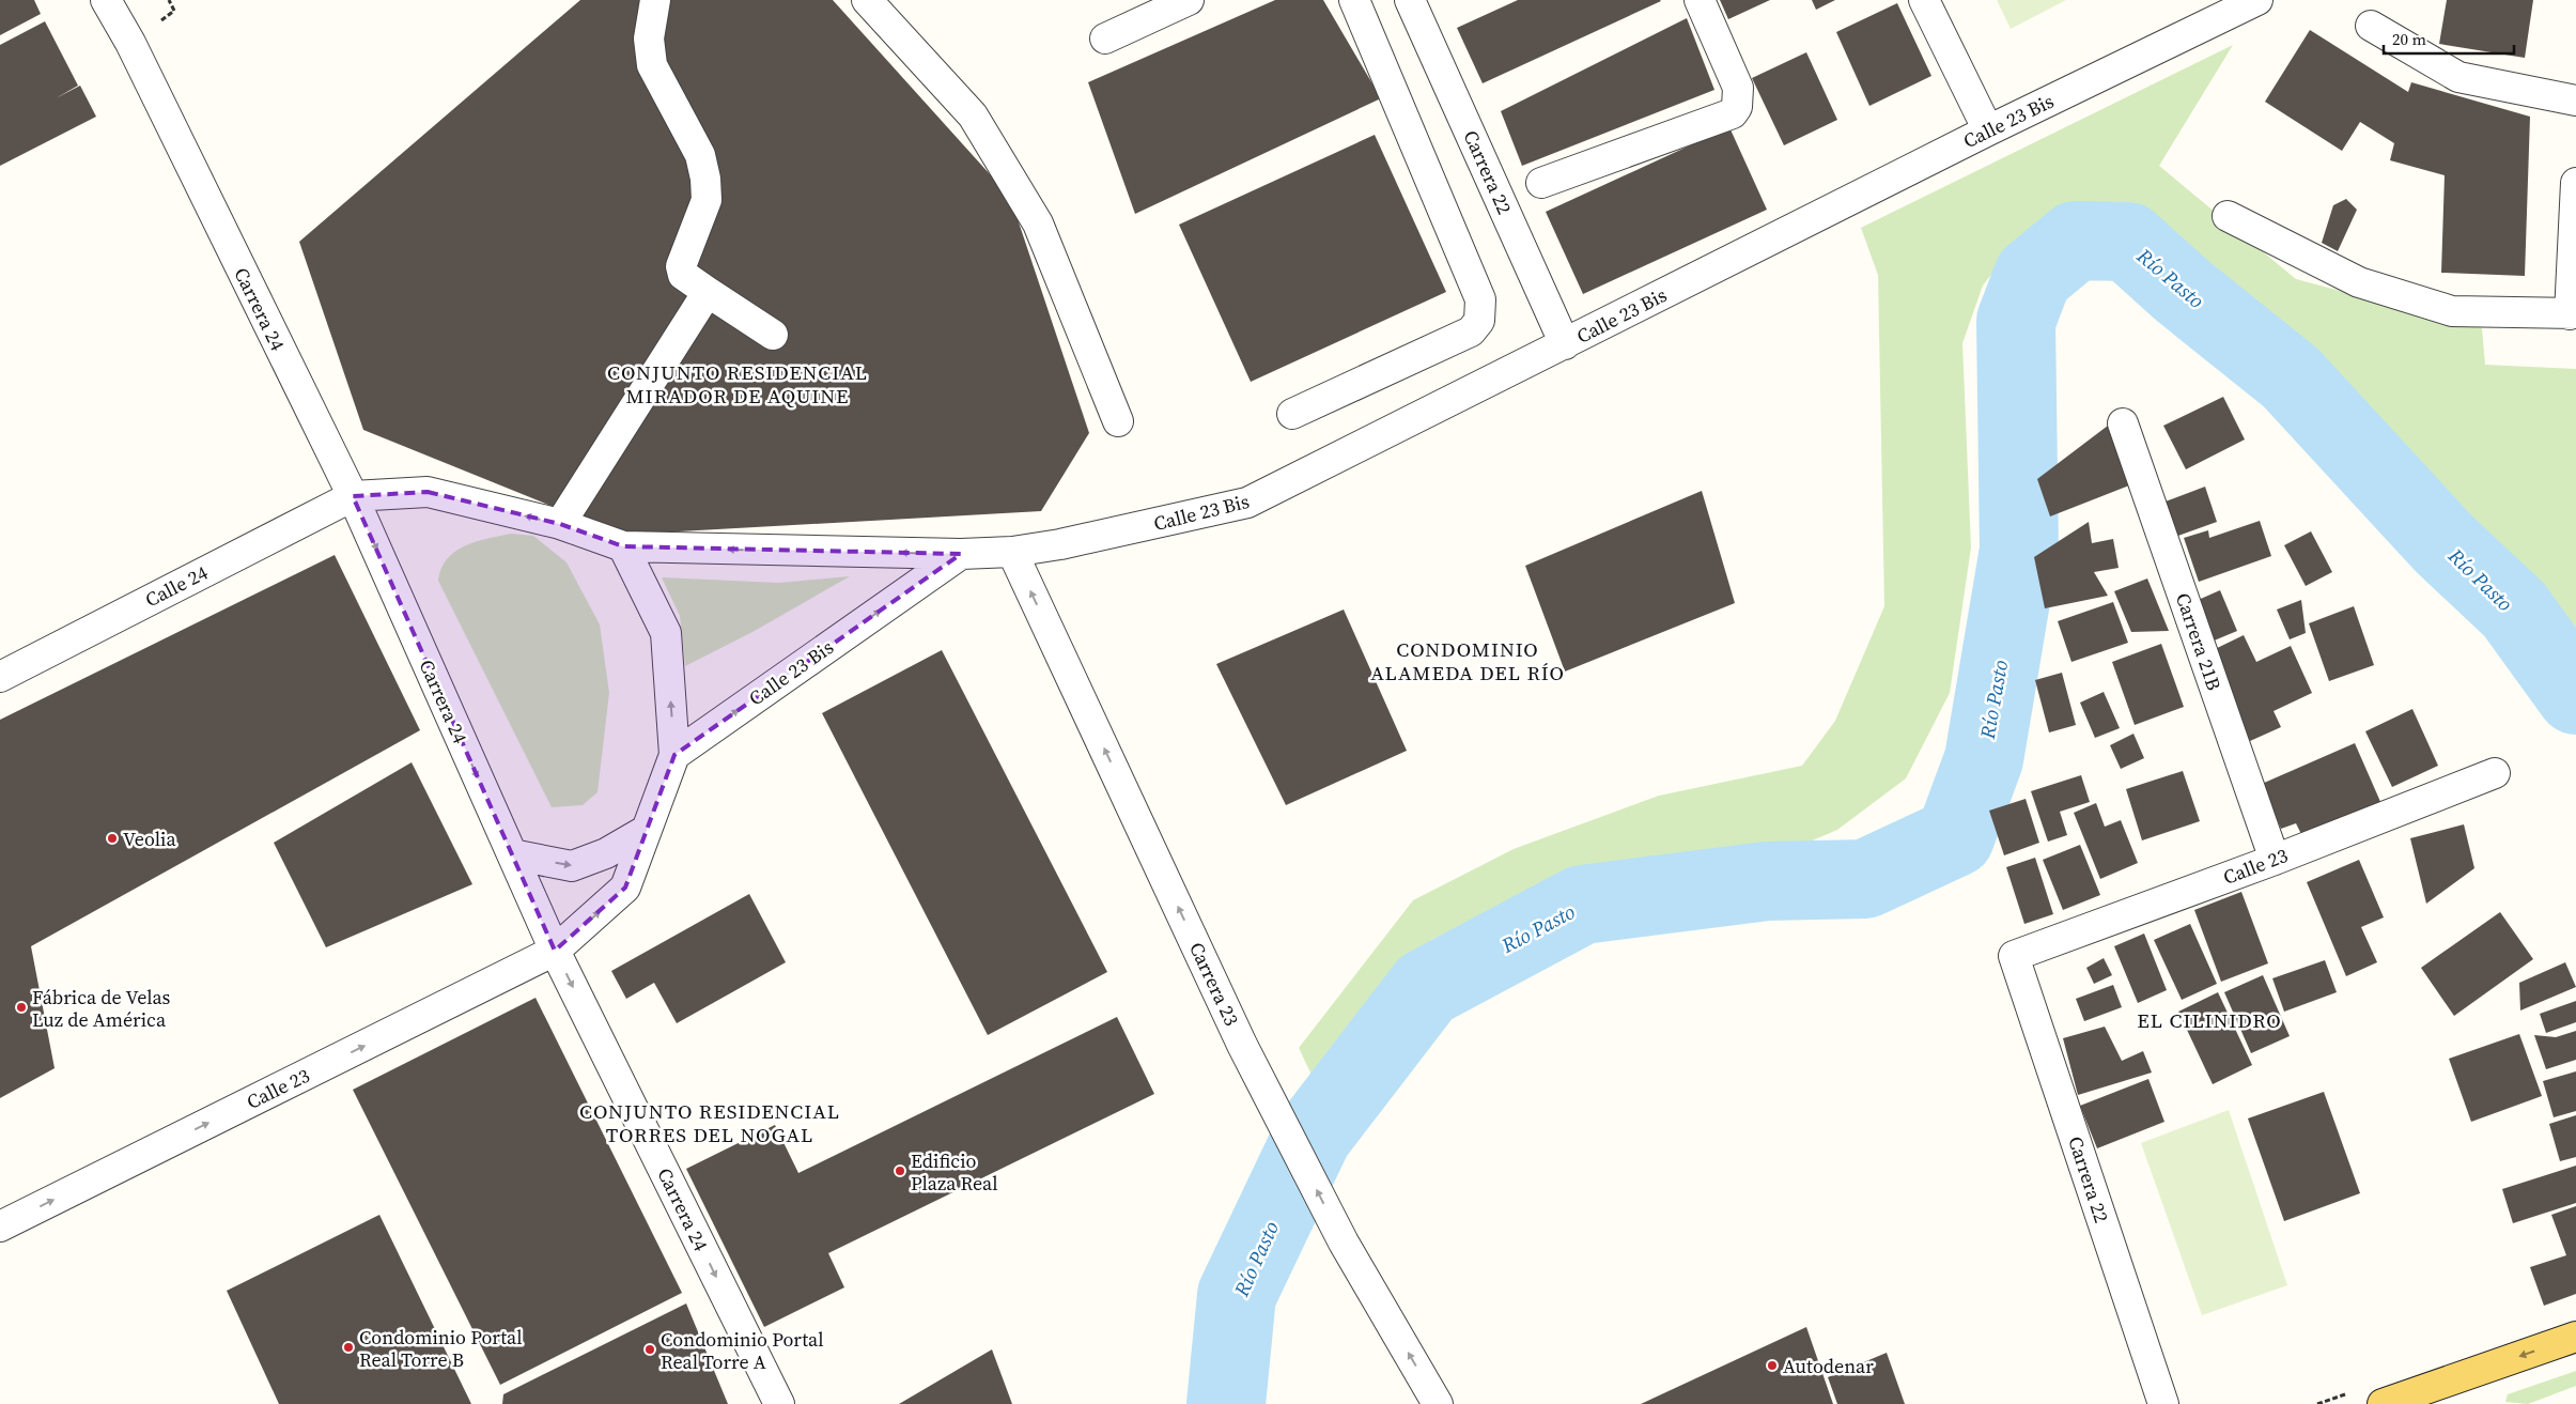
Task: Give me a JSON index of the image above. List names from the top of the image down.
{
  "streets": {
    "street": [
      "Calle 23 Bis",
      "Carrera 22",
      "Carrera 24",
      "Calle 24",
      "Carrera 21B",
      "Calle 23",
      "Carrera 23"
    ]
  },
  "crossings": [
    ["Calle 23 Bis", "Carrera 22"],
    ["Calle 23 Bis", "Carrera 24"],
    ["Calle 23 Bis", "Calle 24"],
    ["Calle 23 Bis", "Calle 23"],
    ["Calle 23 Bis", "Carrera 23"],
    ["Carrera 22", "Calle 23"],
    ["Carrera 24", "Calle 24"],
    ["Carrera 24", "Calle 23"],
    ["Carrera 21B", "Calle 23"]
  ],
  "one_way": ["Carrera 24", "Calle 23", "Carrera 23"],
  "districts": [
    "CONJUNTO RESIDENCIAL MIRADOR DE AQUINE",
    "CONDOMINIO ALAMEDA DEL RÍO",
    "EL CILINIDRO",
    "CONJUNTO RESIDENCIAL TORRES DEL NOGAL"
  ],
  "water": ["Río Pasto"],
  "places": [
    "Veolia",
    "Fábrica de Velas Luz de América",
    "Edificio Plaza Real",
    "Condominio Portal Real Torre B",
    "Condominio Portal Real Torre A",
    "Autodenar"
  ],
  "scale_bar": "20 m"
}
